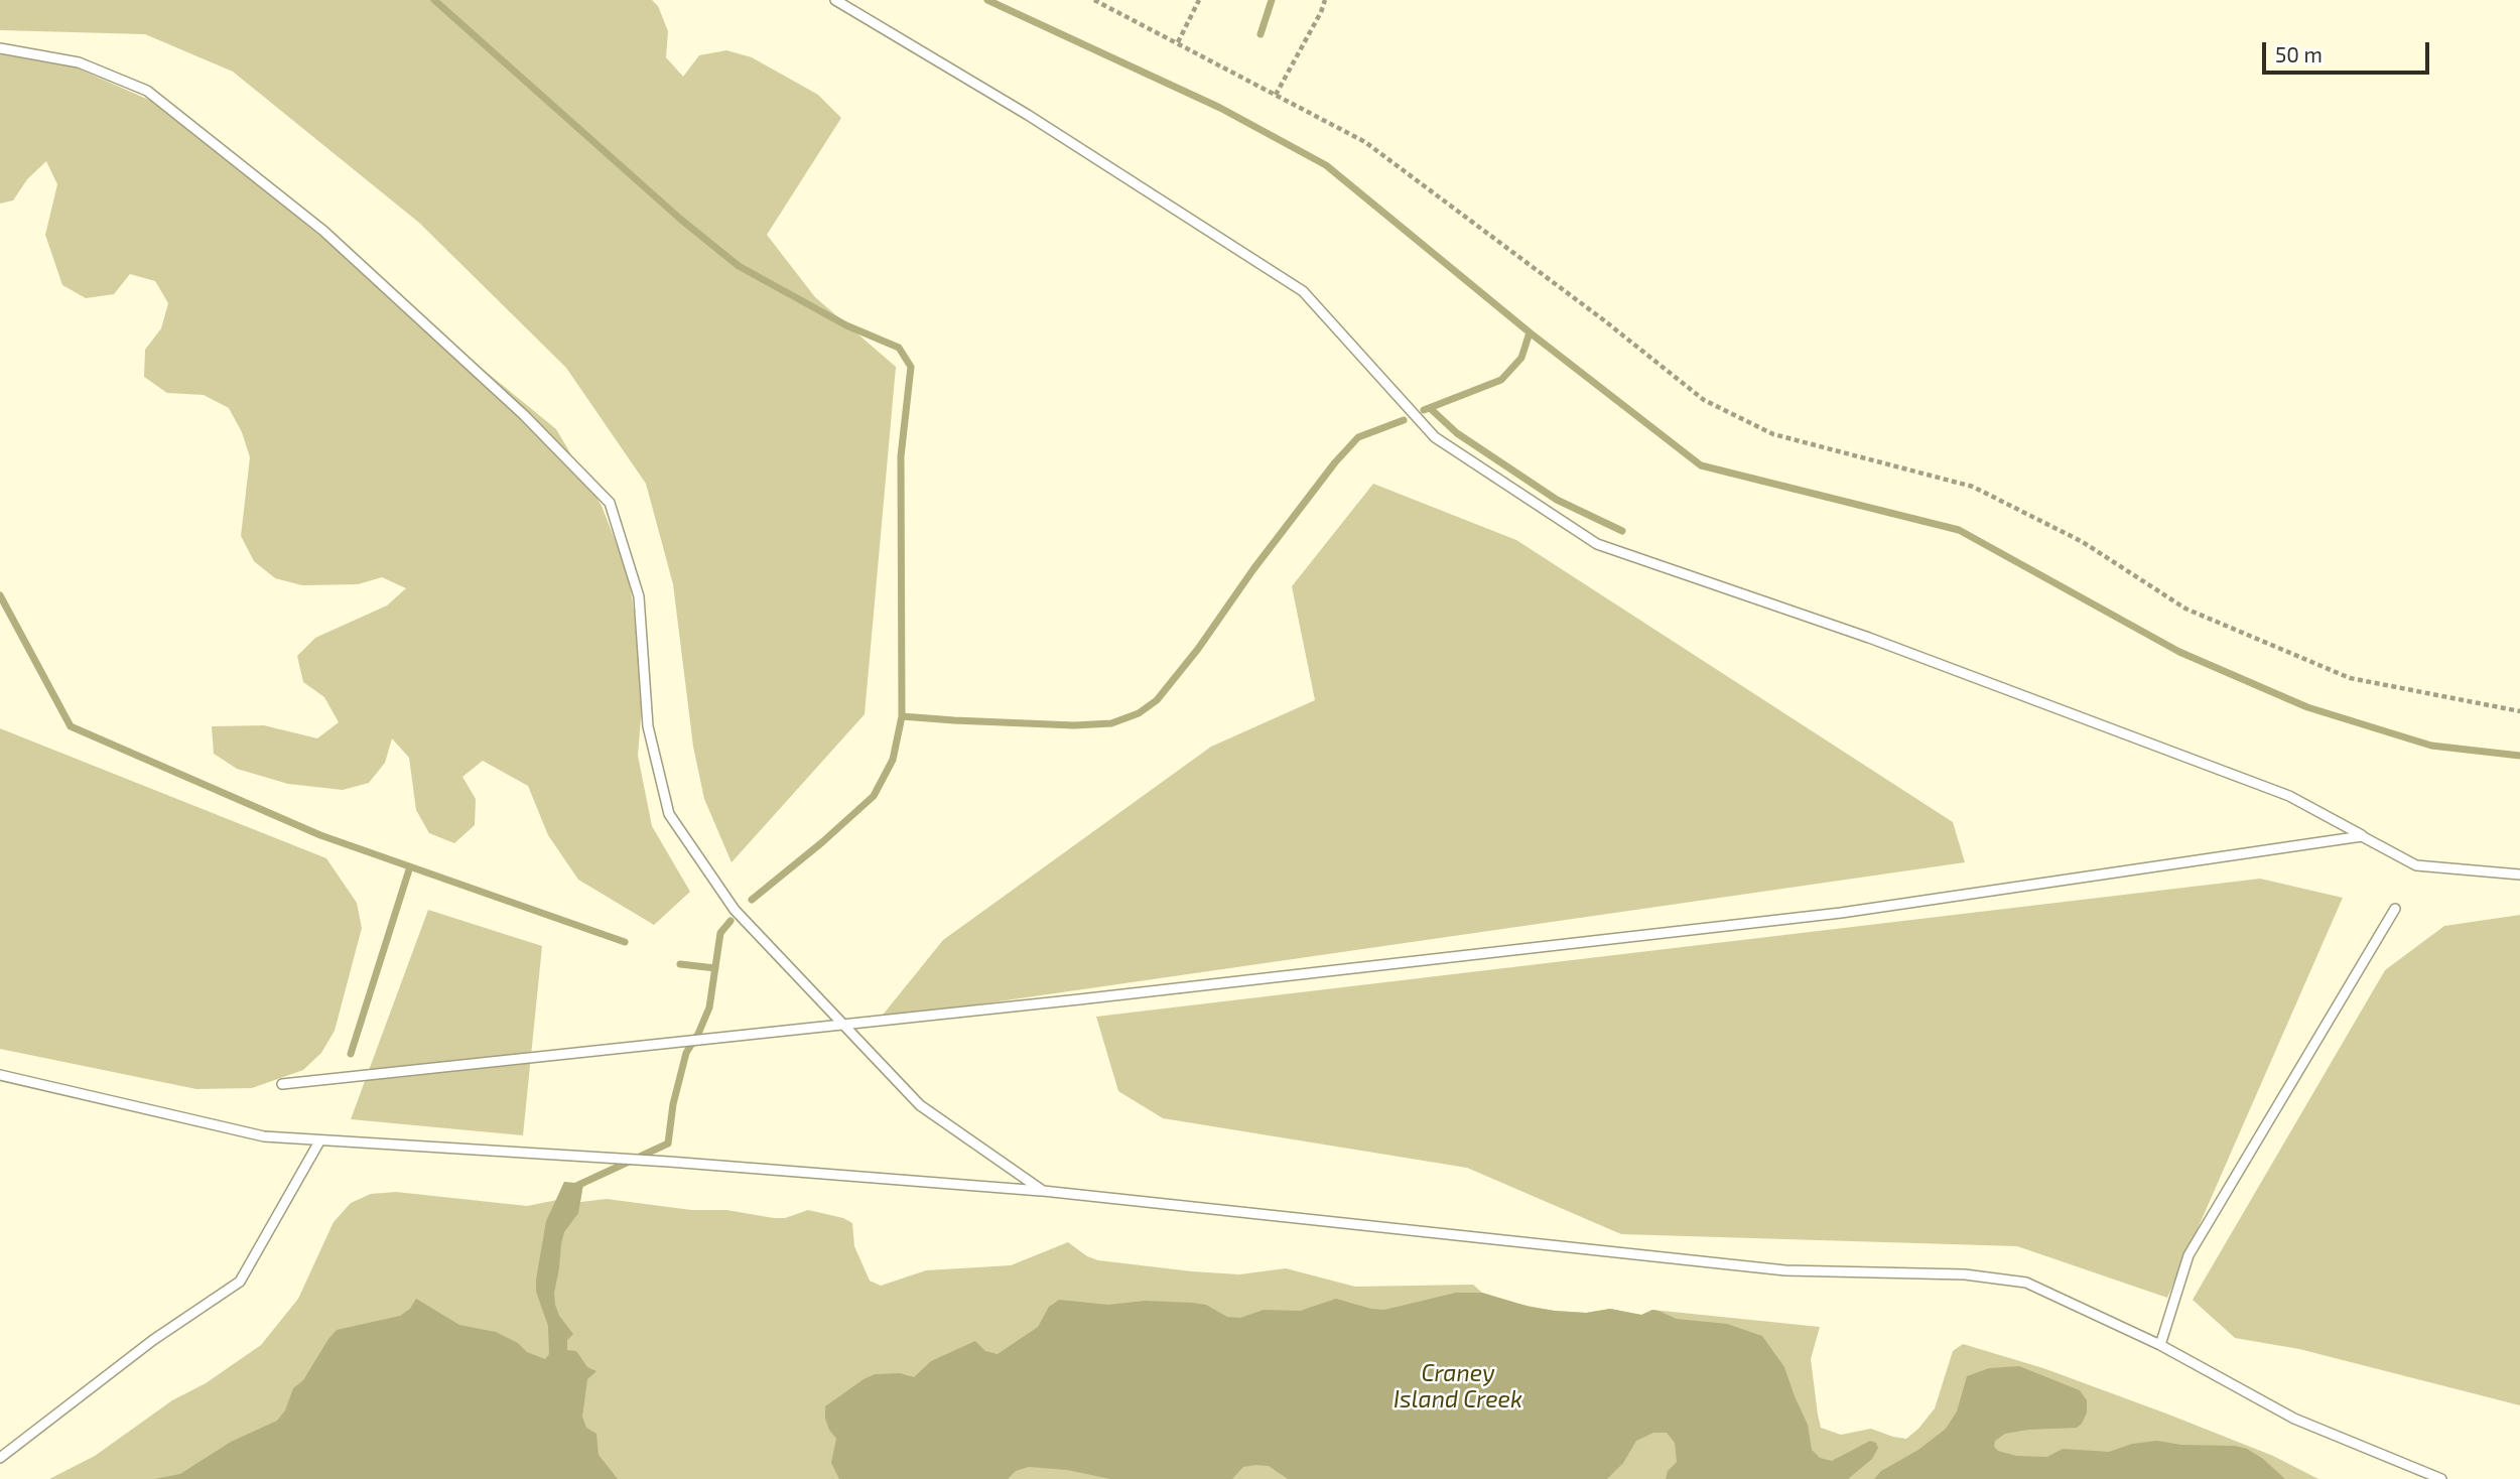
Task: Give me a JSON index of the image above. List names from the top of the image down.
{
  "water": ["Craney Island Creek"],
  "scale_bar": "50 m"
}
